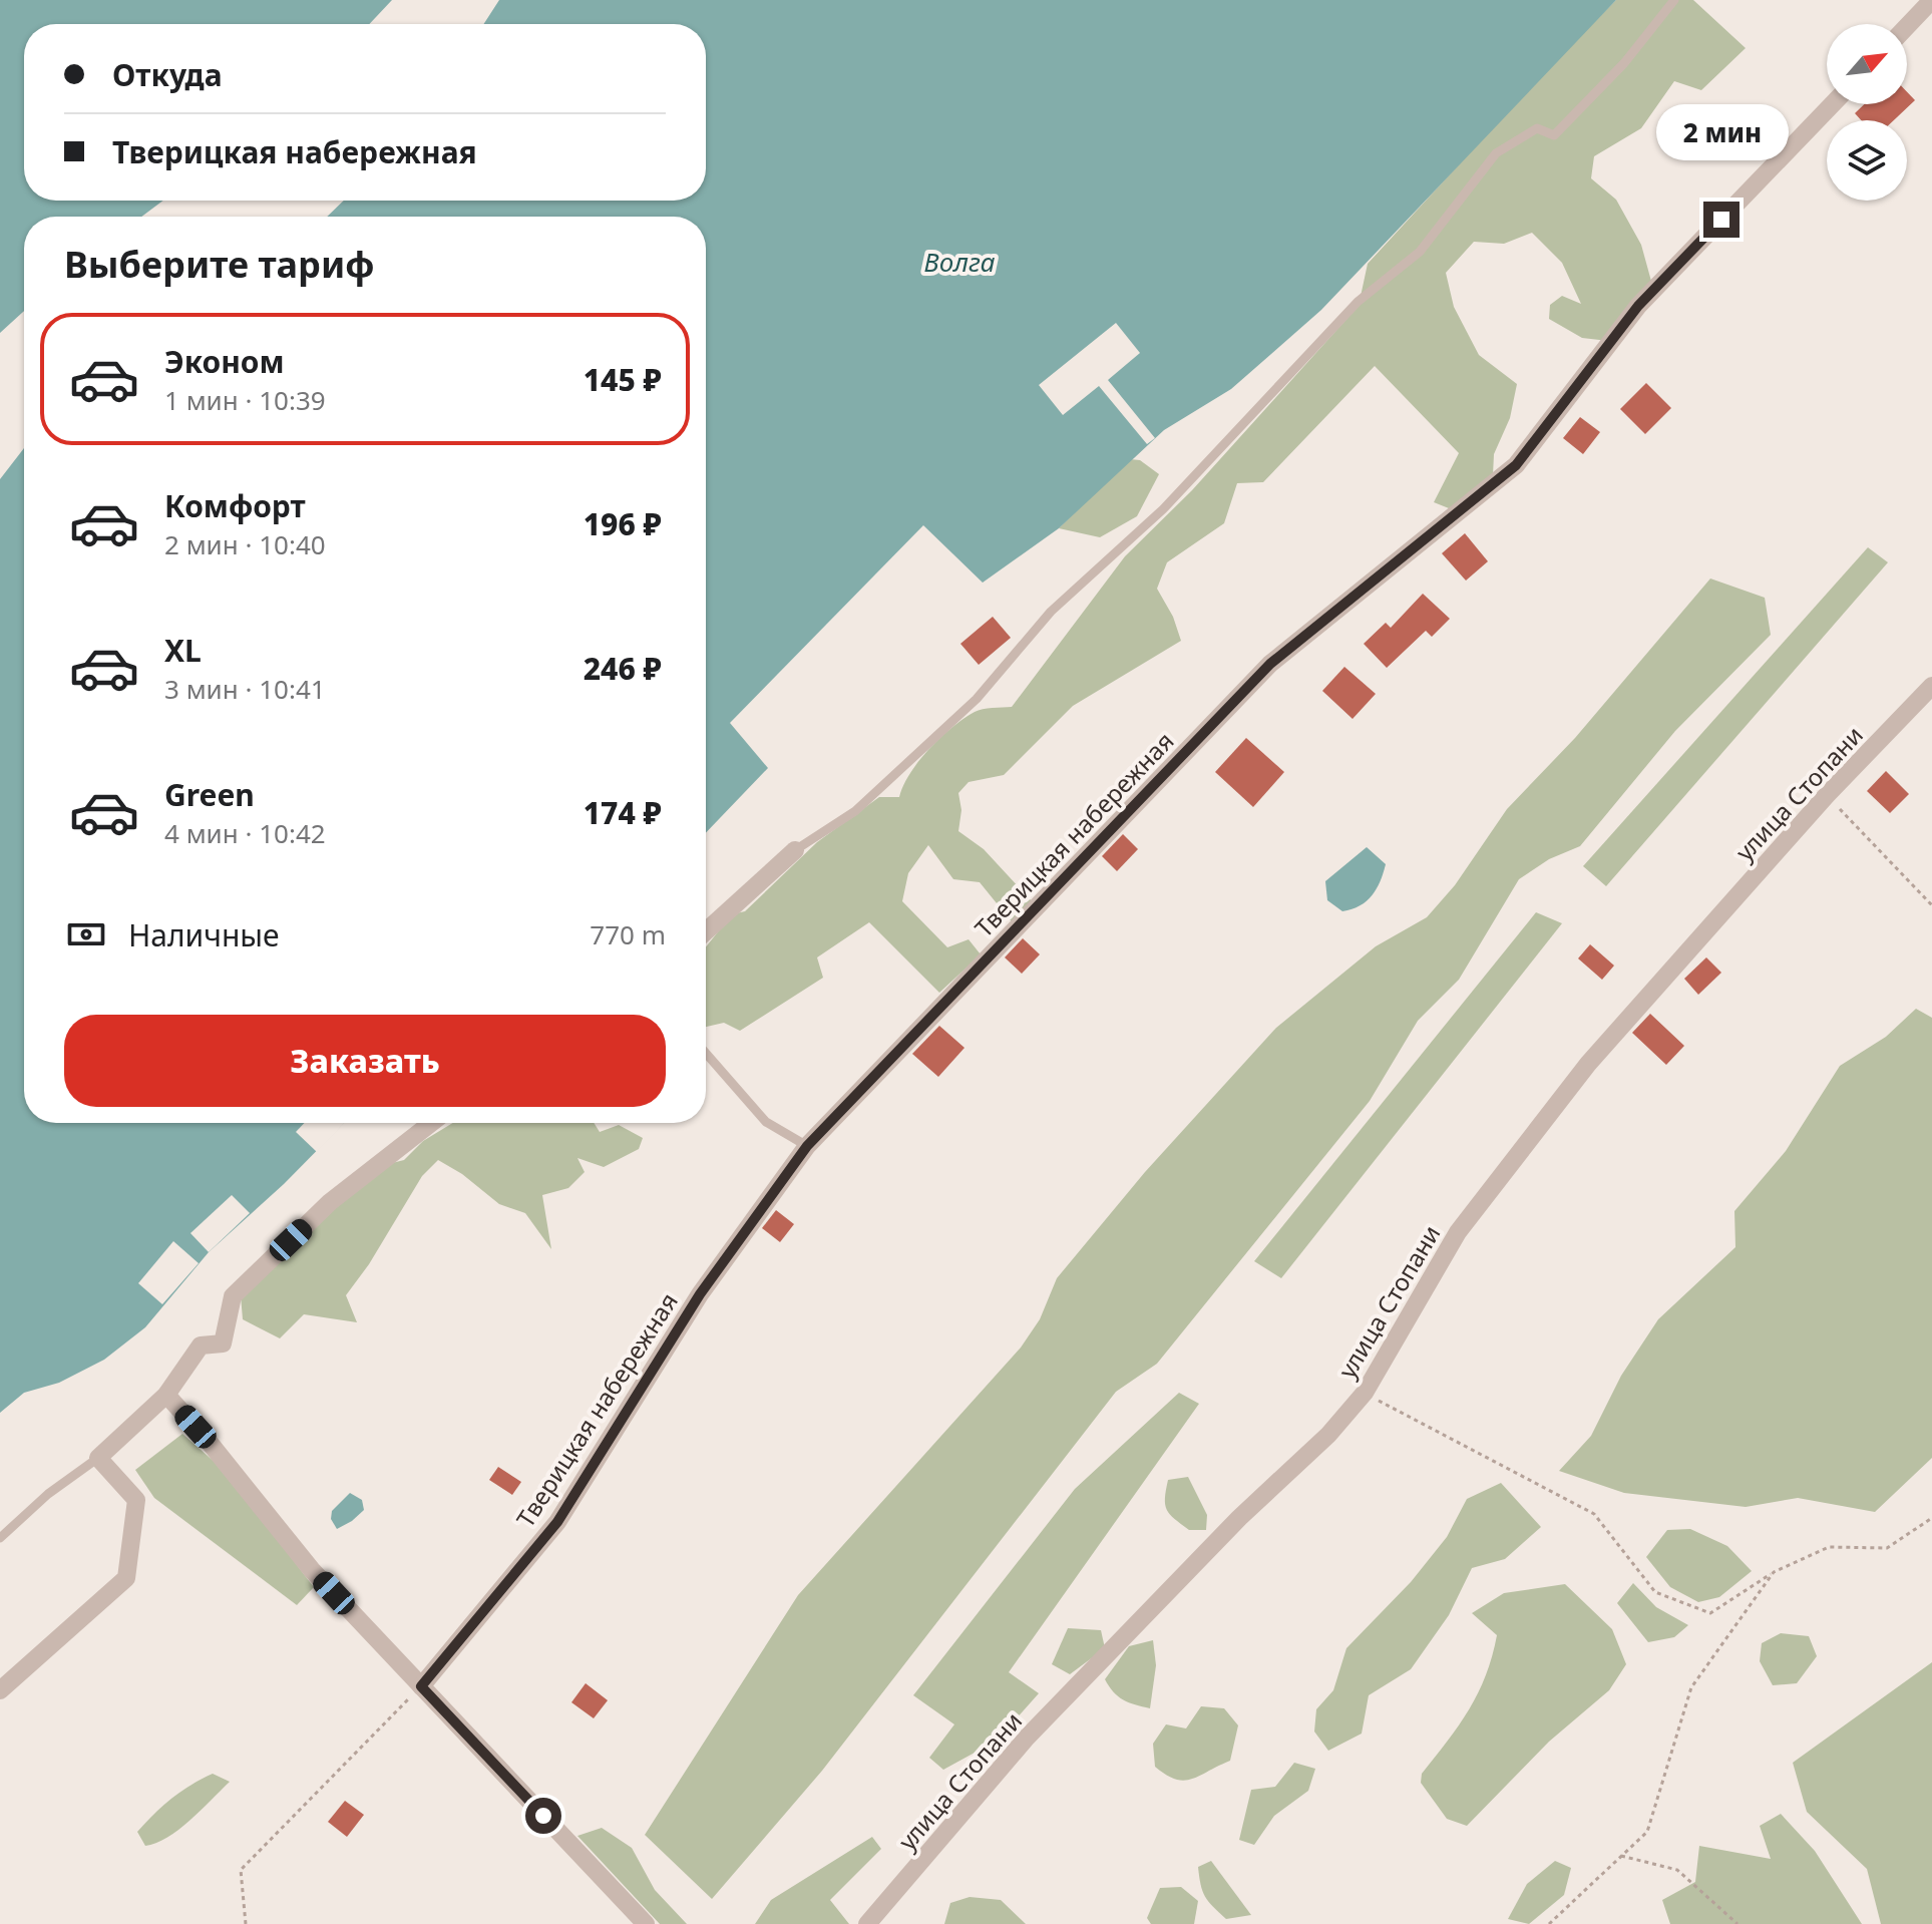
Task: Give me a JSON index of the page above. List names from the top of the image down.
{
  "streets": {
    "street": ["улица Стопани", "Тверицкая набережная"]
  },
  "water": ["Волга"],
  "north": "top right",
  "page": {
    "banner": ["Откуда", "Тверицкая набережная"],
    "bubble": "2 мин",
    "heading": "Выберите тариф",
    "list": [
      {
        "name": "Эконом",
        "note": "1 мин · 10:39",
        "value": "145 ₽"
      },
      {
        "name": "Комфорт",
        "note": "2 мин · 10:40",
        "value": "196 ₽"
      },
      {
        "name": "XL",
        "note": "3 мин · 10:41",
        "value": "246 ₽"
      },
      {
        "name": "Green",
        "note": "4 мин · 10:42",
        "value": "174 ₽"
      }
    ],
    "pay": ["Наличные", "770 m"],
    "buttons": "Заказать"
  }
}
